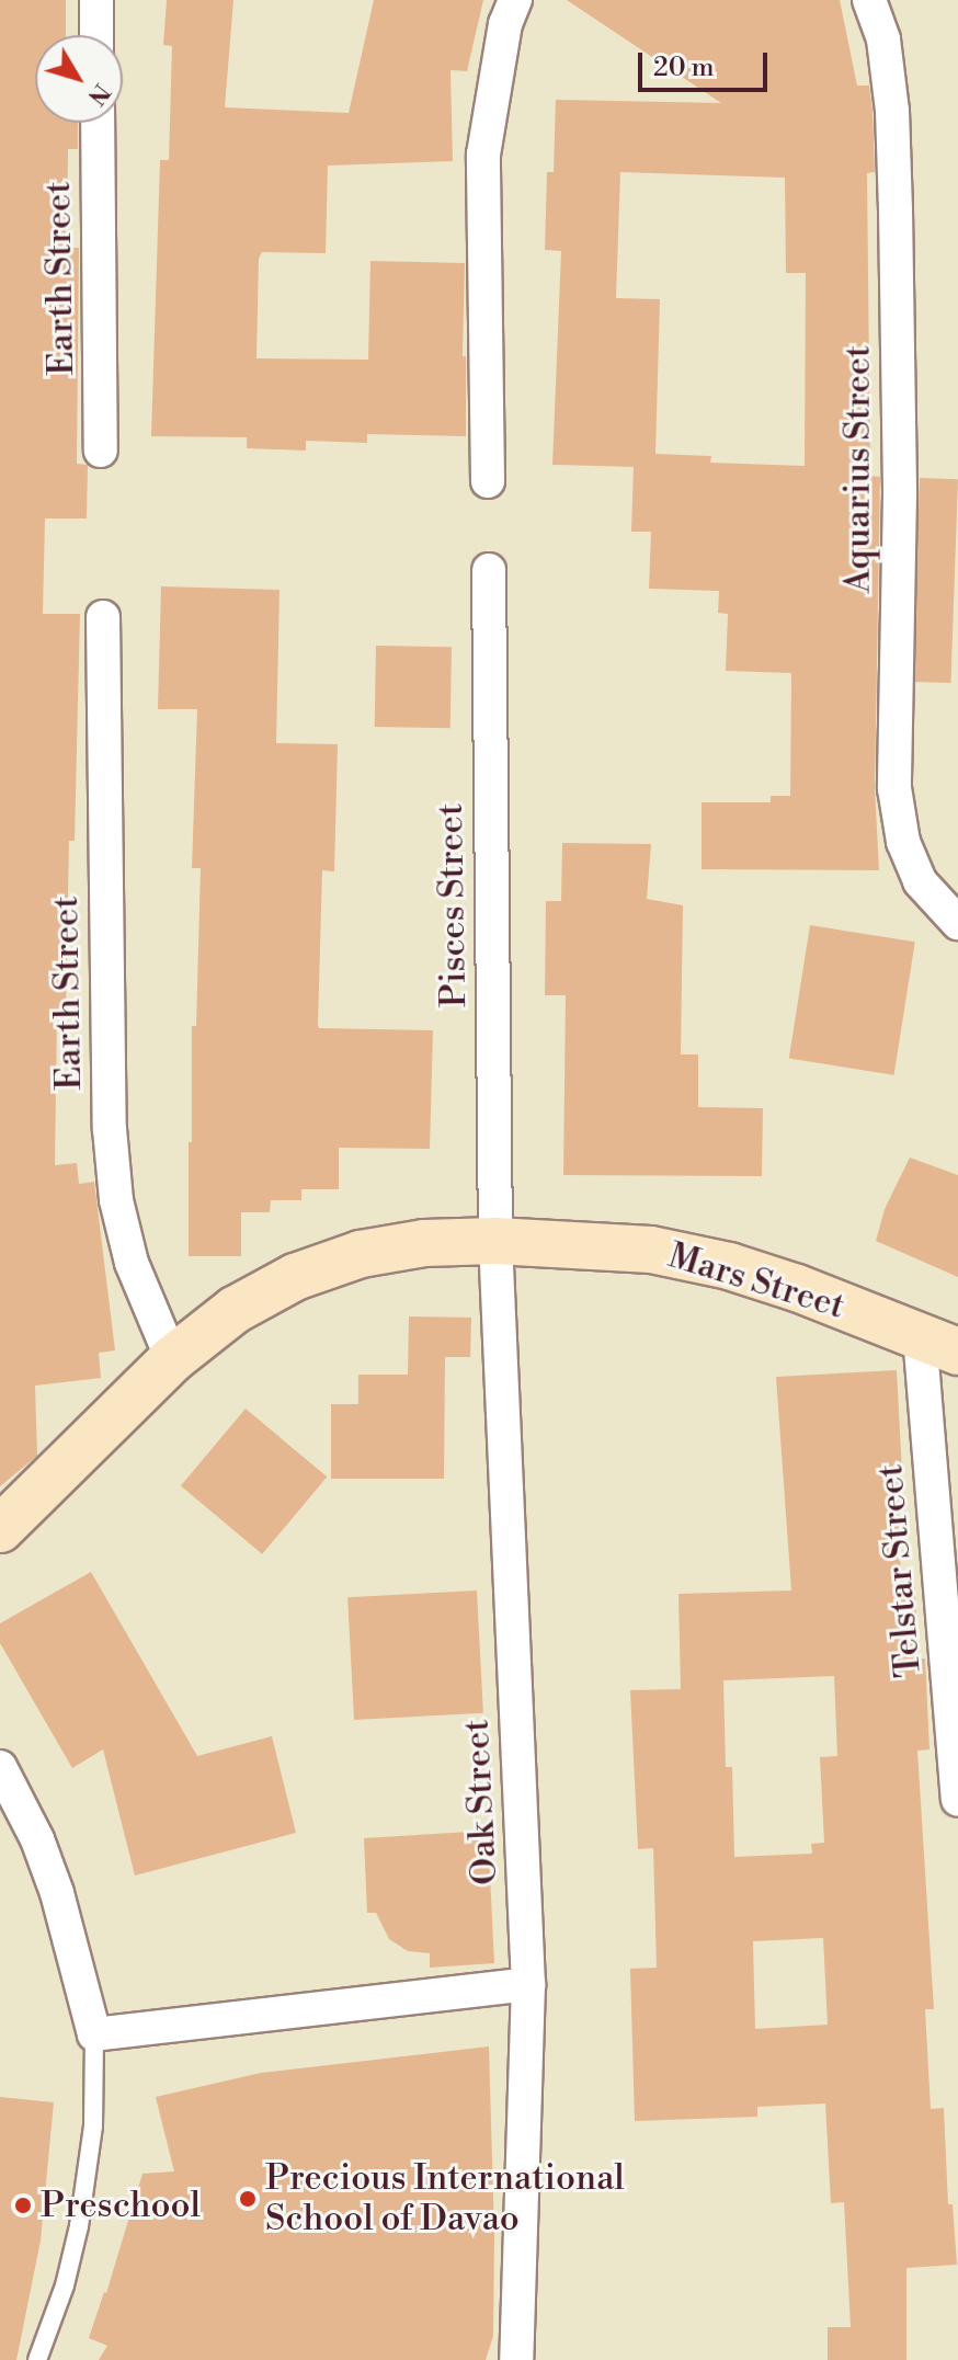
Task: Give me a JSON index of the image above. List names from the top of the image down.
{
  "streets": {
    "street": [
      "Earth Street",
      "Aquarius Street",
      "Pisces Street",
      "Mars Street",
      "Telstar Street",
      "Oak Street"
    ]
  },
  "crossings": [
    ["Earth Street", "Mars Street"],
    ["Pisces Street", "Mars Street"],
    ["Pisces Street", "Oak Street"],
    ["Mars Street", "Telstar Street"],
    ["Mars Street", "Oak Street"]
  ],
  "places": ["Precious International School of Davao", "Preschool"],
  "scale_bar": "20 m",
  "north": "bottom right"
}
